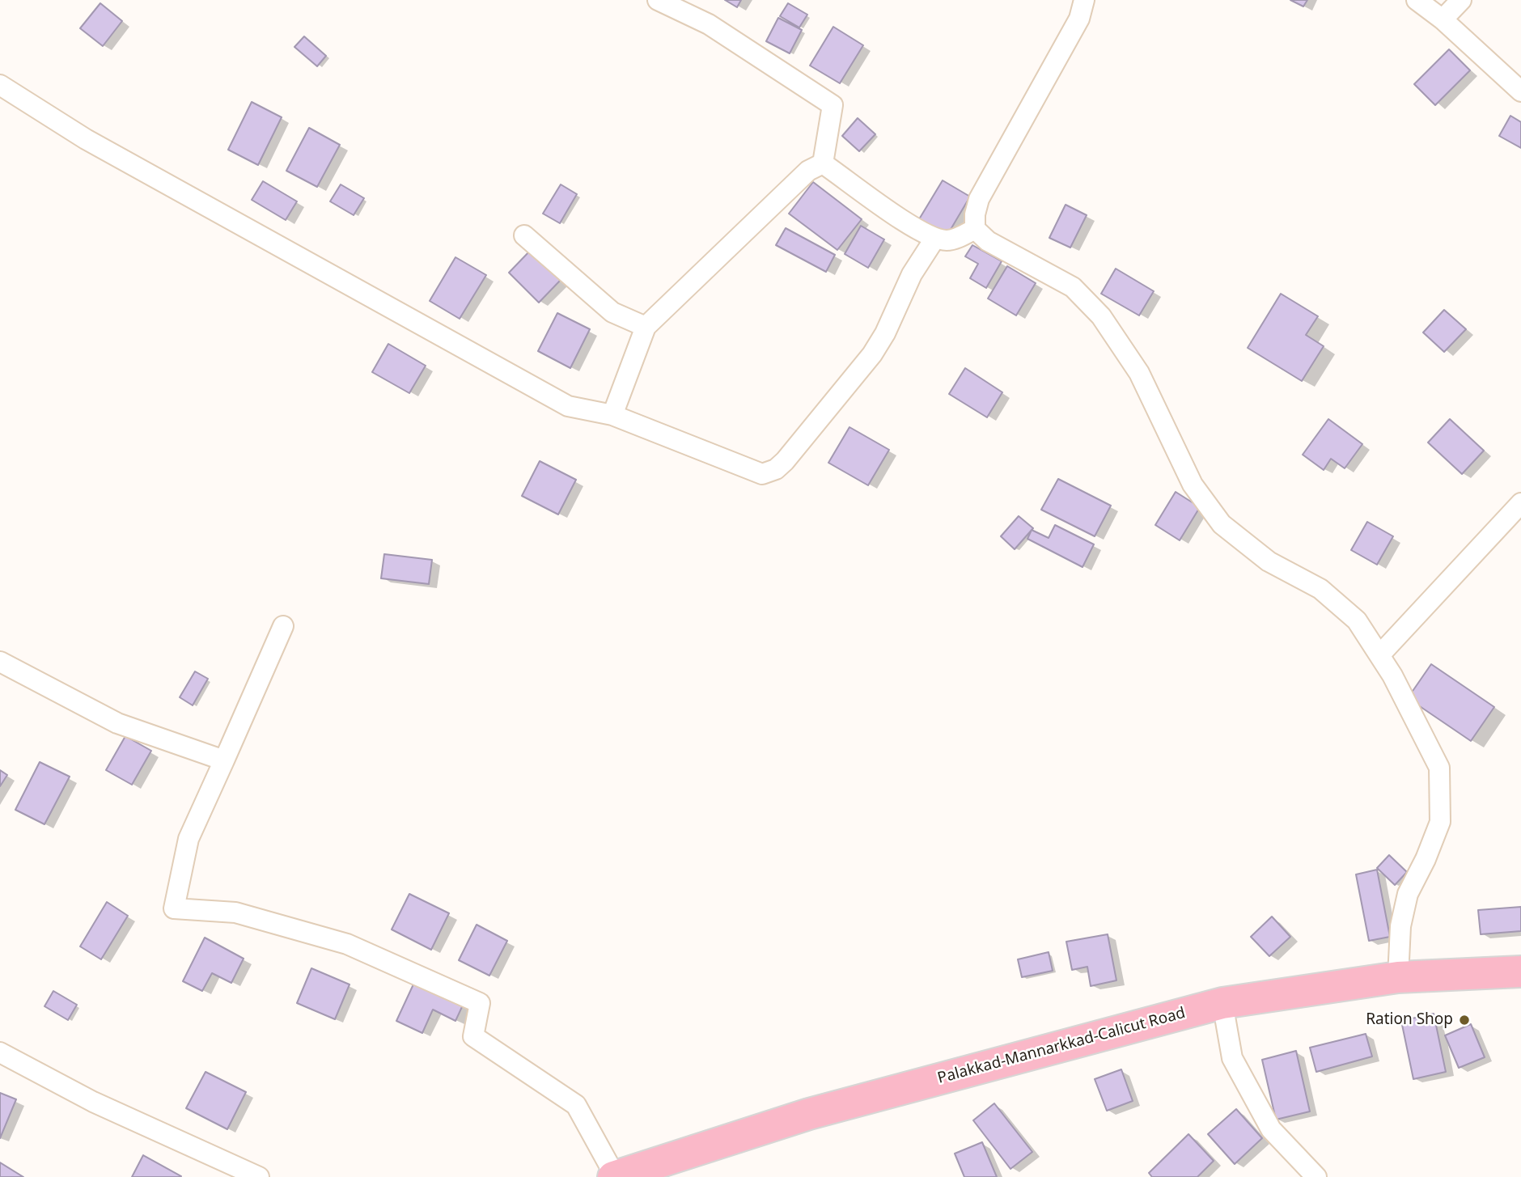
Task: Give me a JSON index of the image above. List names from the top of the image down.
{
  "streets": {
    "highway": ["Palakkad-Mannarkkad-Calicut Road"]
  },
  "places": ["Ration Shop"]
}
